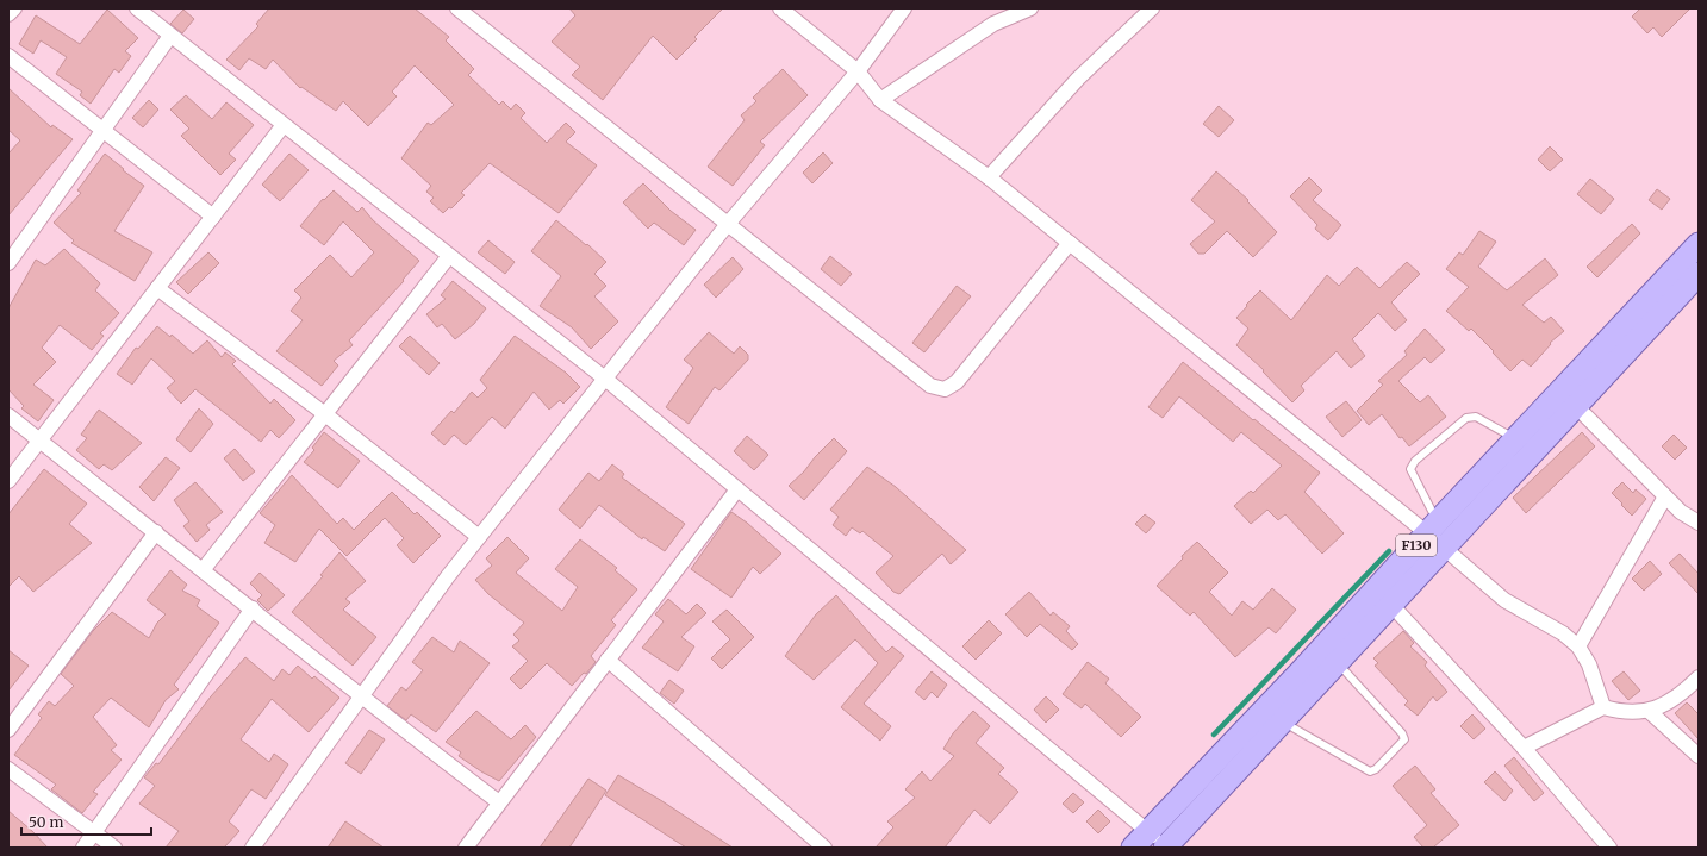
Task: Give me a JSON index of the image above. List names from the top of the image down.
{
  "streets": {
    "main road": ["F130"]
  },
  "scale_bar": "50 m"
}
